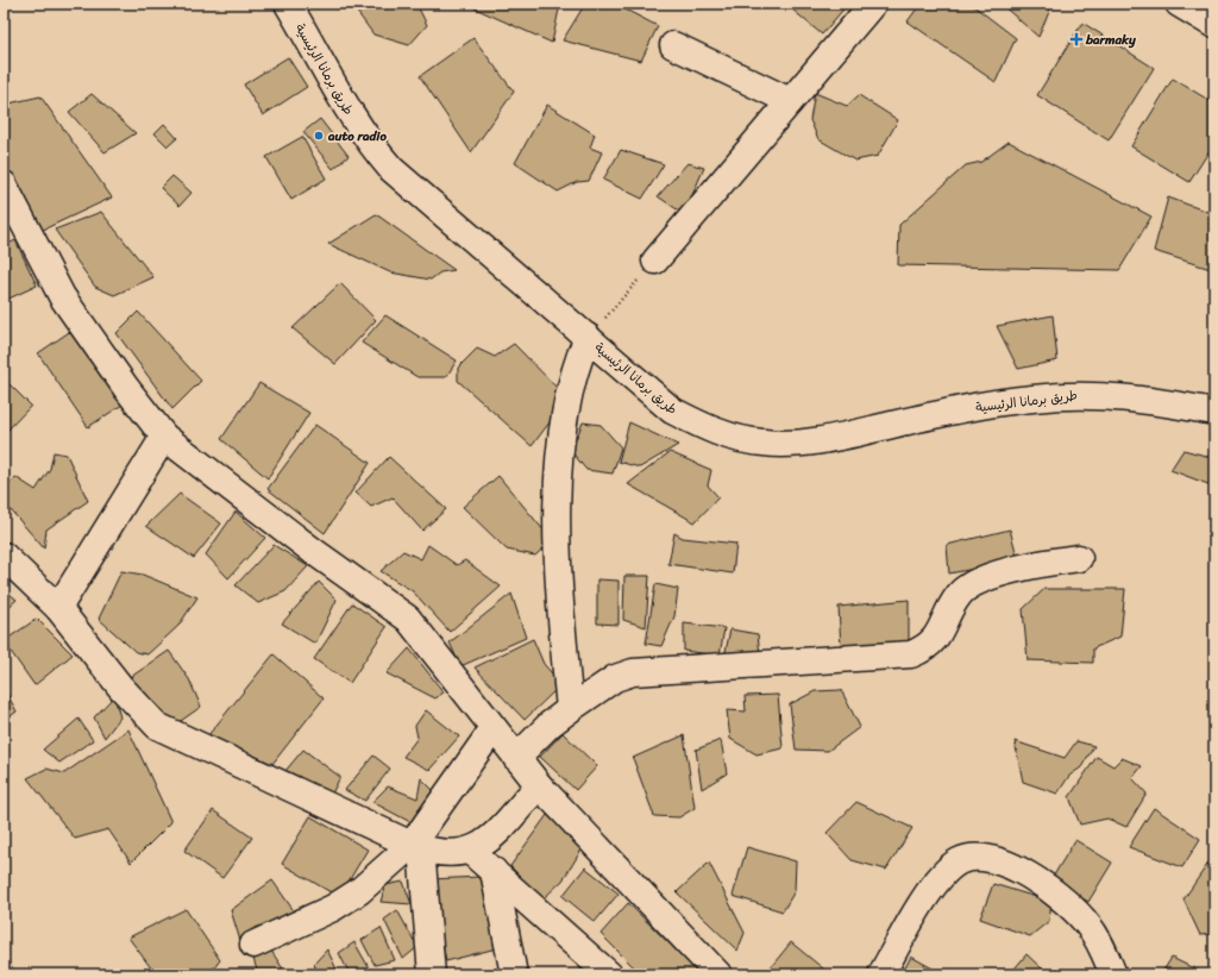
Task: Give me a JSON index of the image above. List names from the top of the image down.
{
  "streets": {
    "street": ["طريق برمانا الرئيسية"]
  },
  "places": {
    "health": ["barmaky"],
    "other": ["auto radio"]
  }
}
